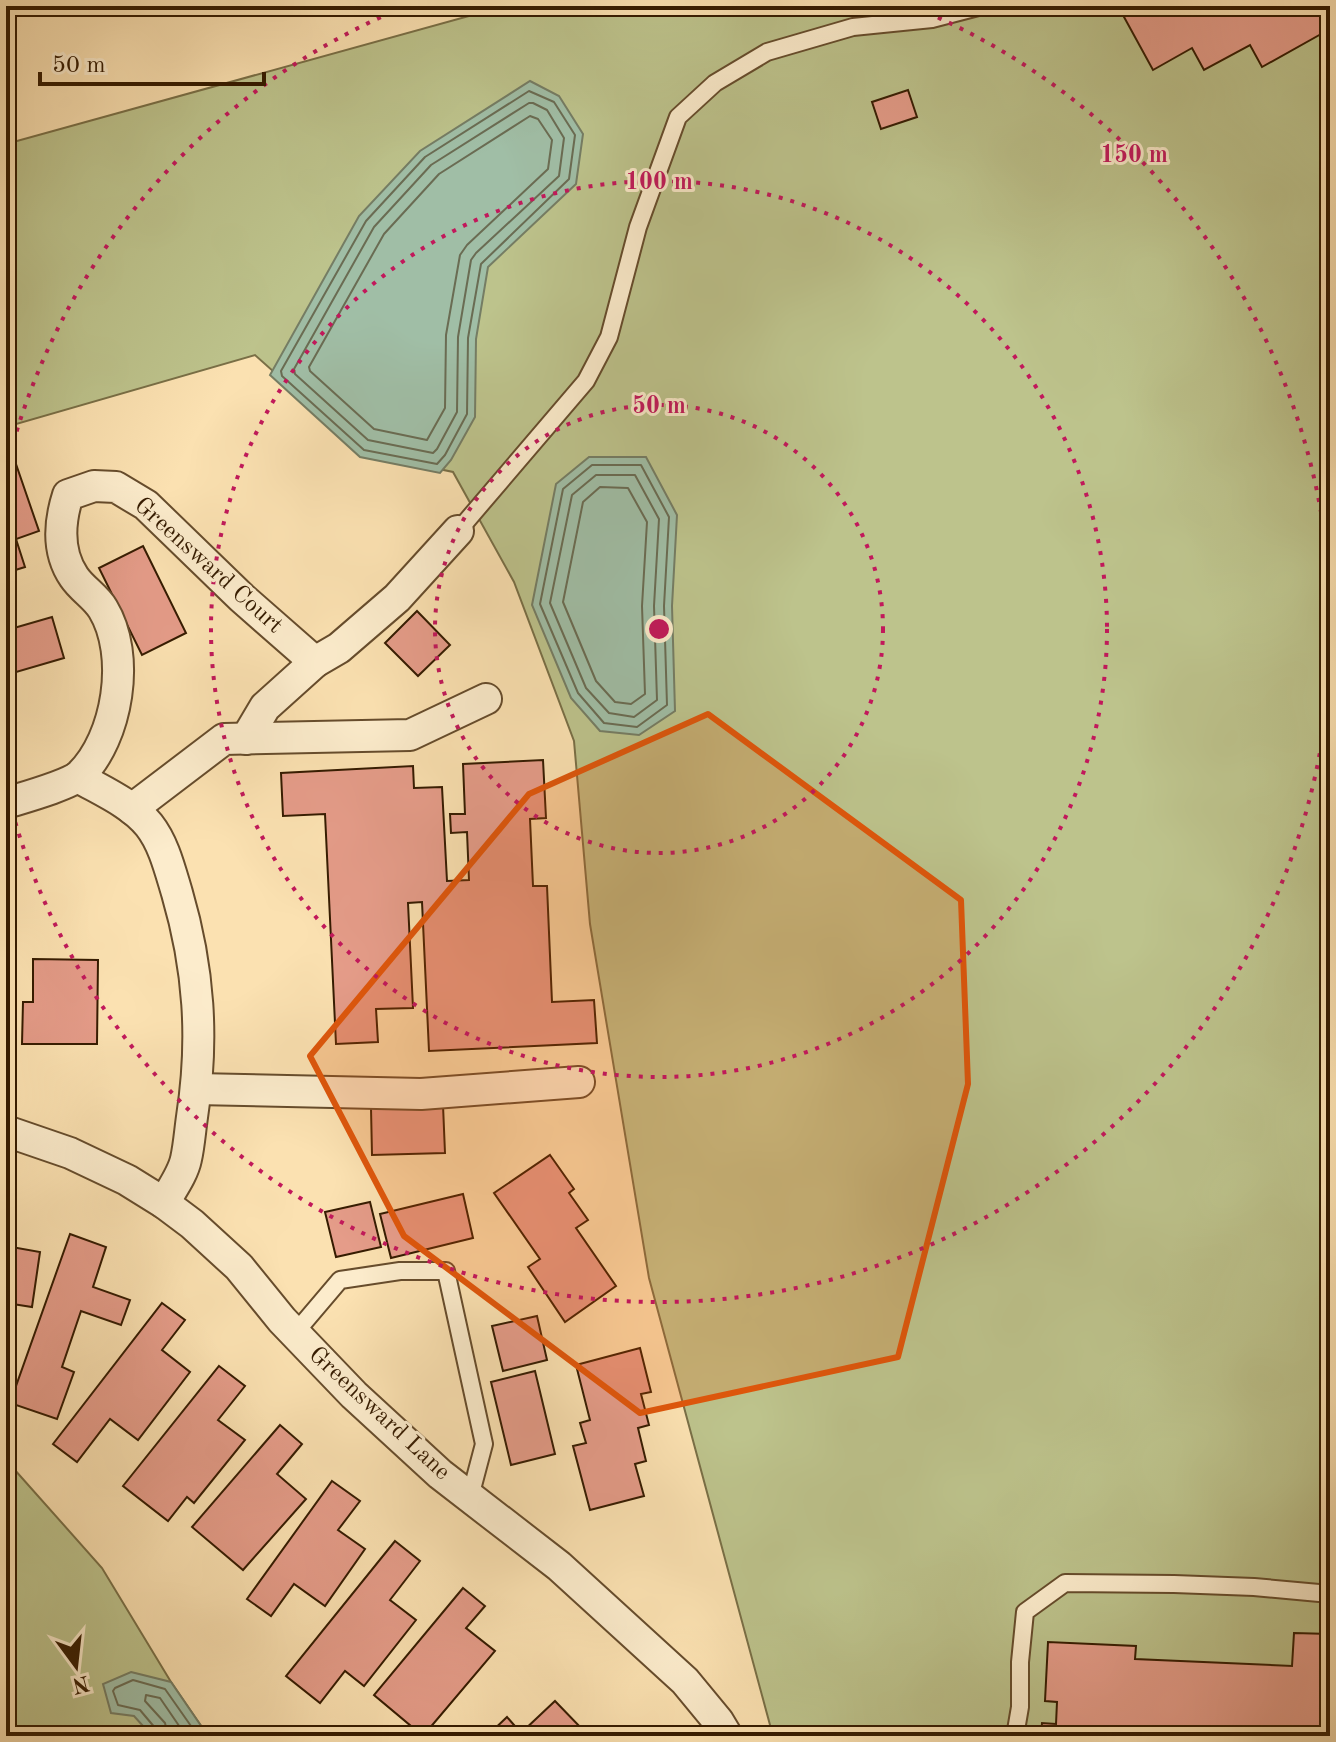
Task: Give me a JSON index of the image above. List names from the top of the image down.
{
  "streets": {
    "street": ["Greensward Court", "Greensward Lane"]
  },
  "scale_bar": "50 m",
  "north": "bottom",
  "rings": ["150 m", "100 m", "50 m"]
}
